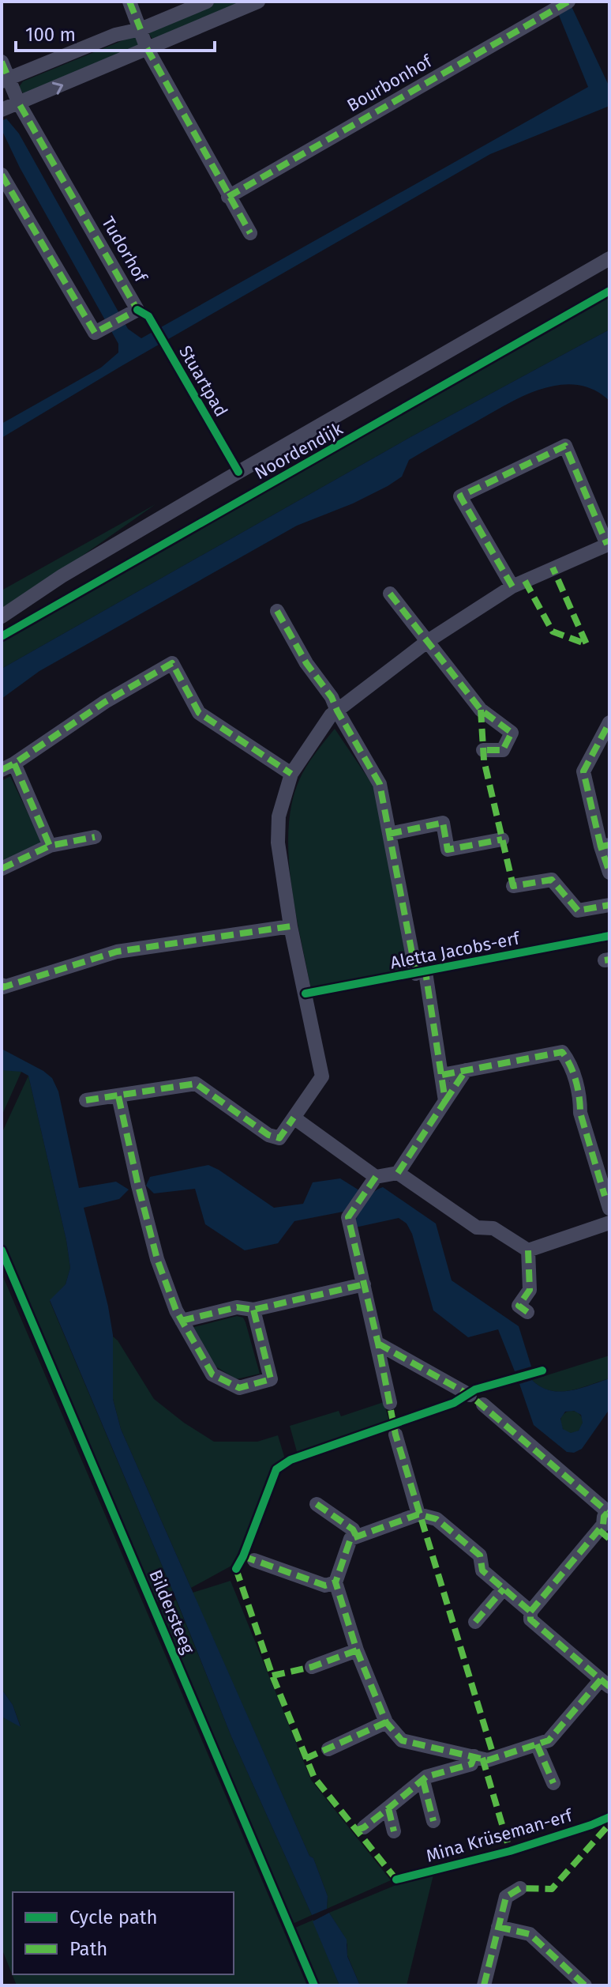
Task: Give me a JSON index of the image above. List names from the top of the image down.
{
  "streets": {
    "street": [
      "Bourbonhof",
      "Tudorhof",
      "Noordendijk",
      "Aletta Jacobs-erf",
      "Mina Krüseman-erf"
    ],
    "cycle path": ["Stuartpad", "Bildersteeg"]
  },
  "legend": ["Cycle path", "Path"],
  "scale_bar": "100 m"
}
